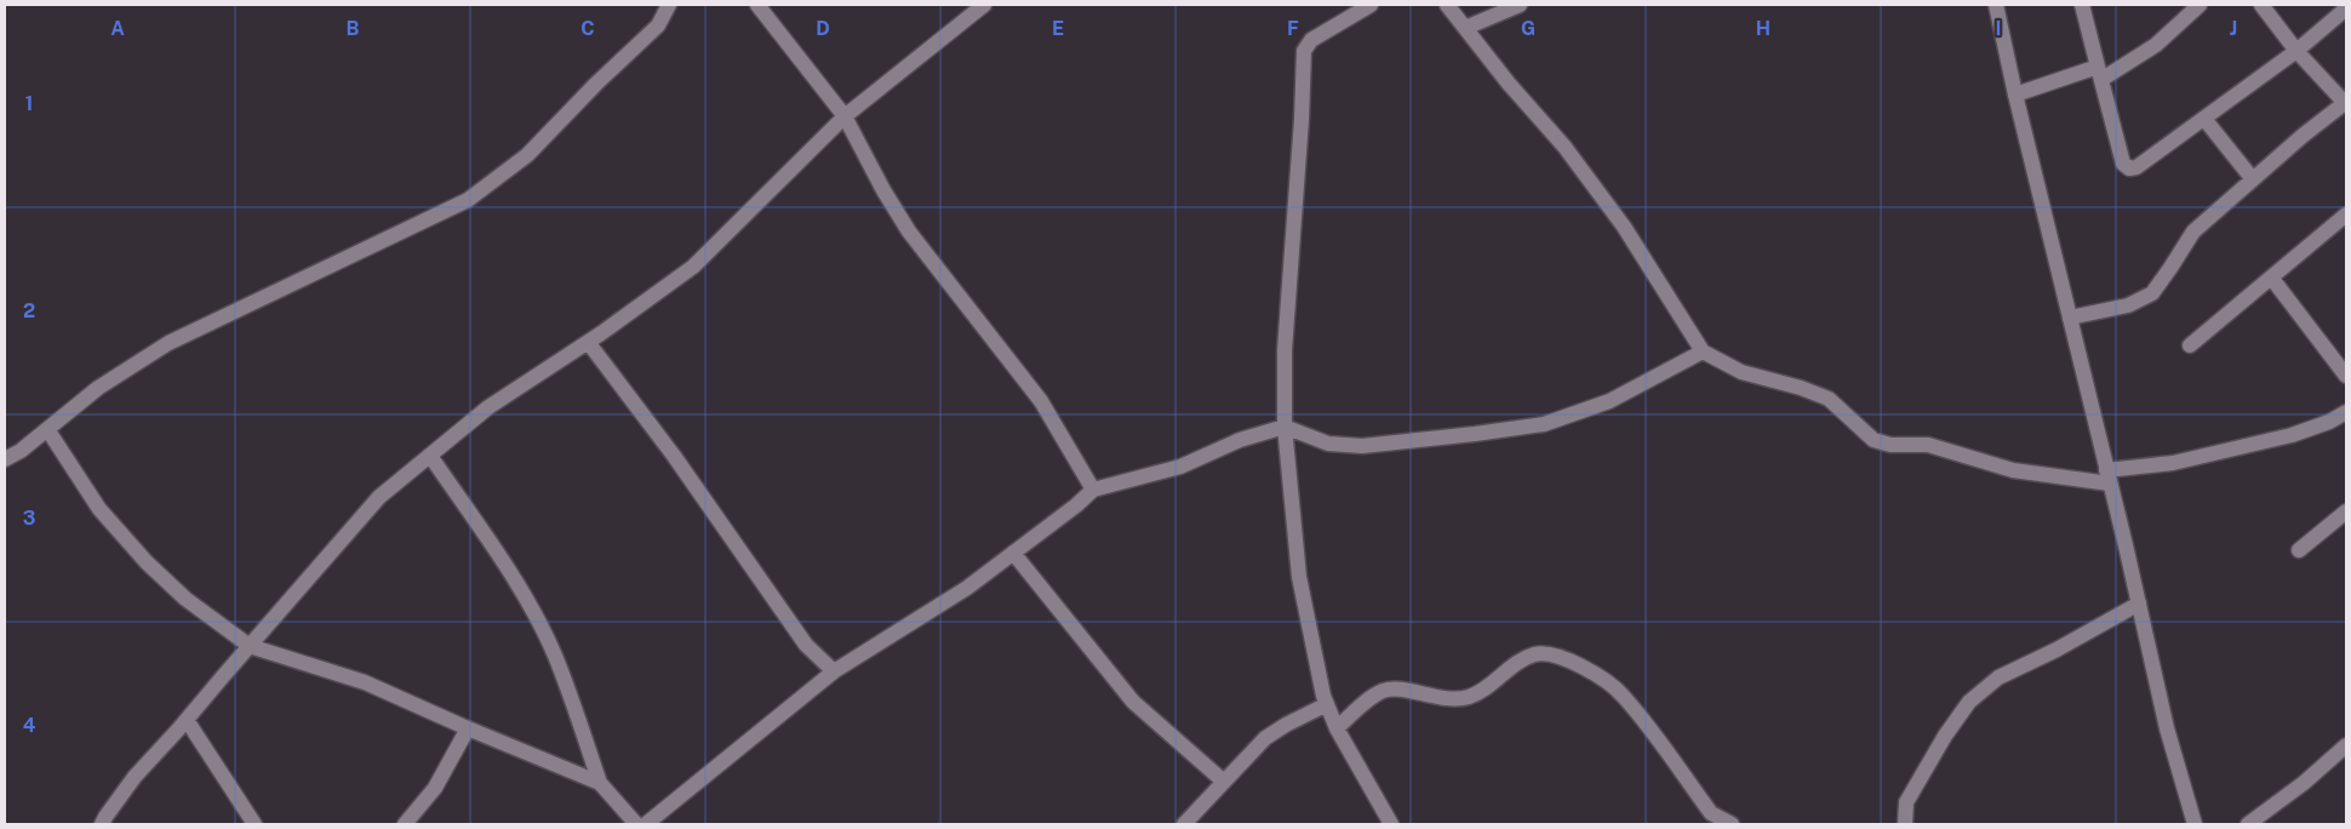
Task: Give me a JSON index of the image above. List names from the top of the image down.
{
  "grid": {
    "columns": [
      "A",
      "B",
      "C",
      "D",
      "E",
      "F",
      "G",
      "H",
      "I",
      "J"
    ],
    "rows": [
      "1",
      "2",
      "3",
      "4"
    ]
  }
}
